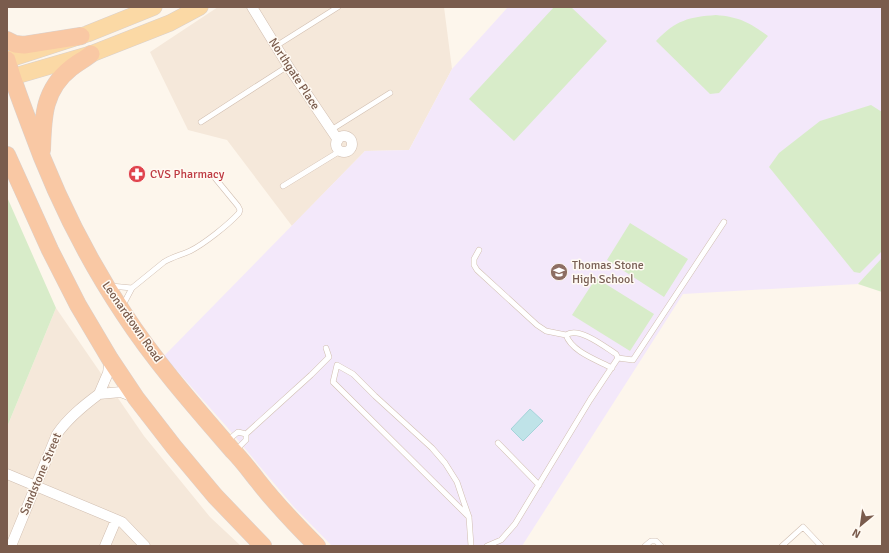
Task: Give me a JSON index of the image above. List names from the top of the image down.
{
  "streets": {
    "highway": ["Leonardtown Road"],
    "street": ["Northgate Place", "Sandstone Street"]
  },
  "places": {
    "pharmacy": ["CVS Pharmacy"],
    "school or university": ["Thomas Stone High School"]
  },
  "north": "bottom left"
}
